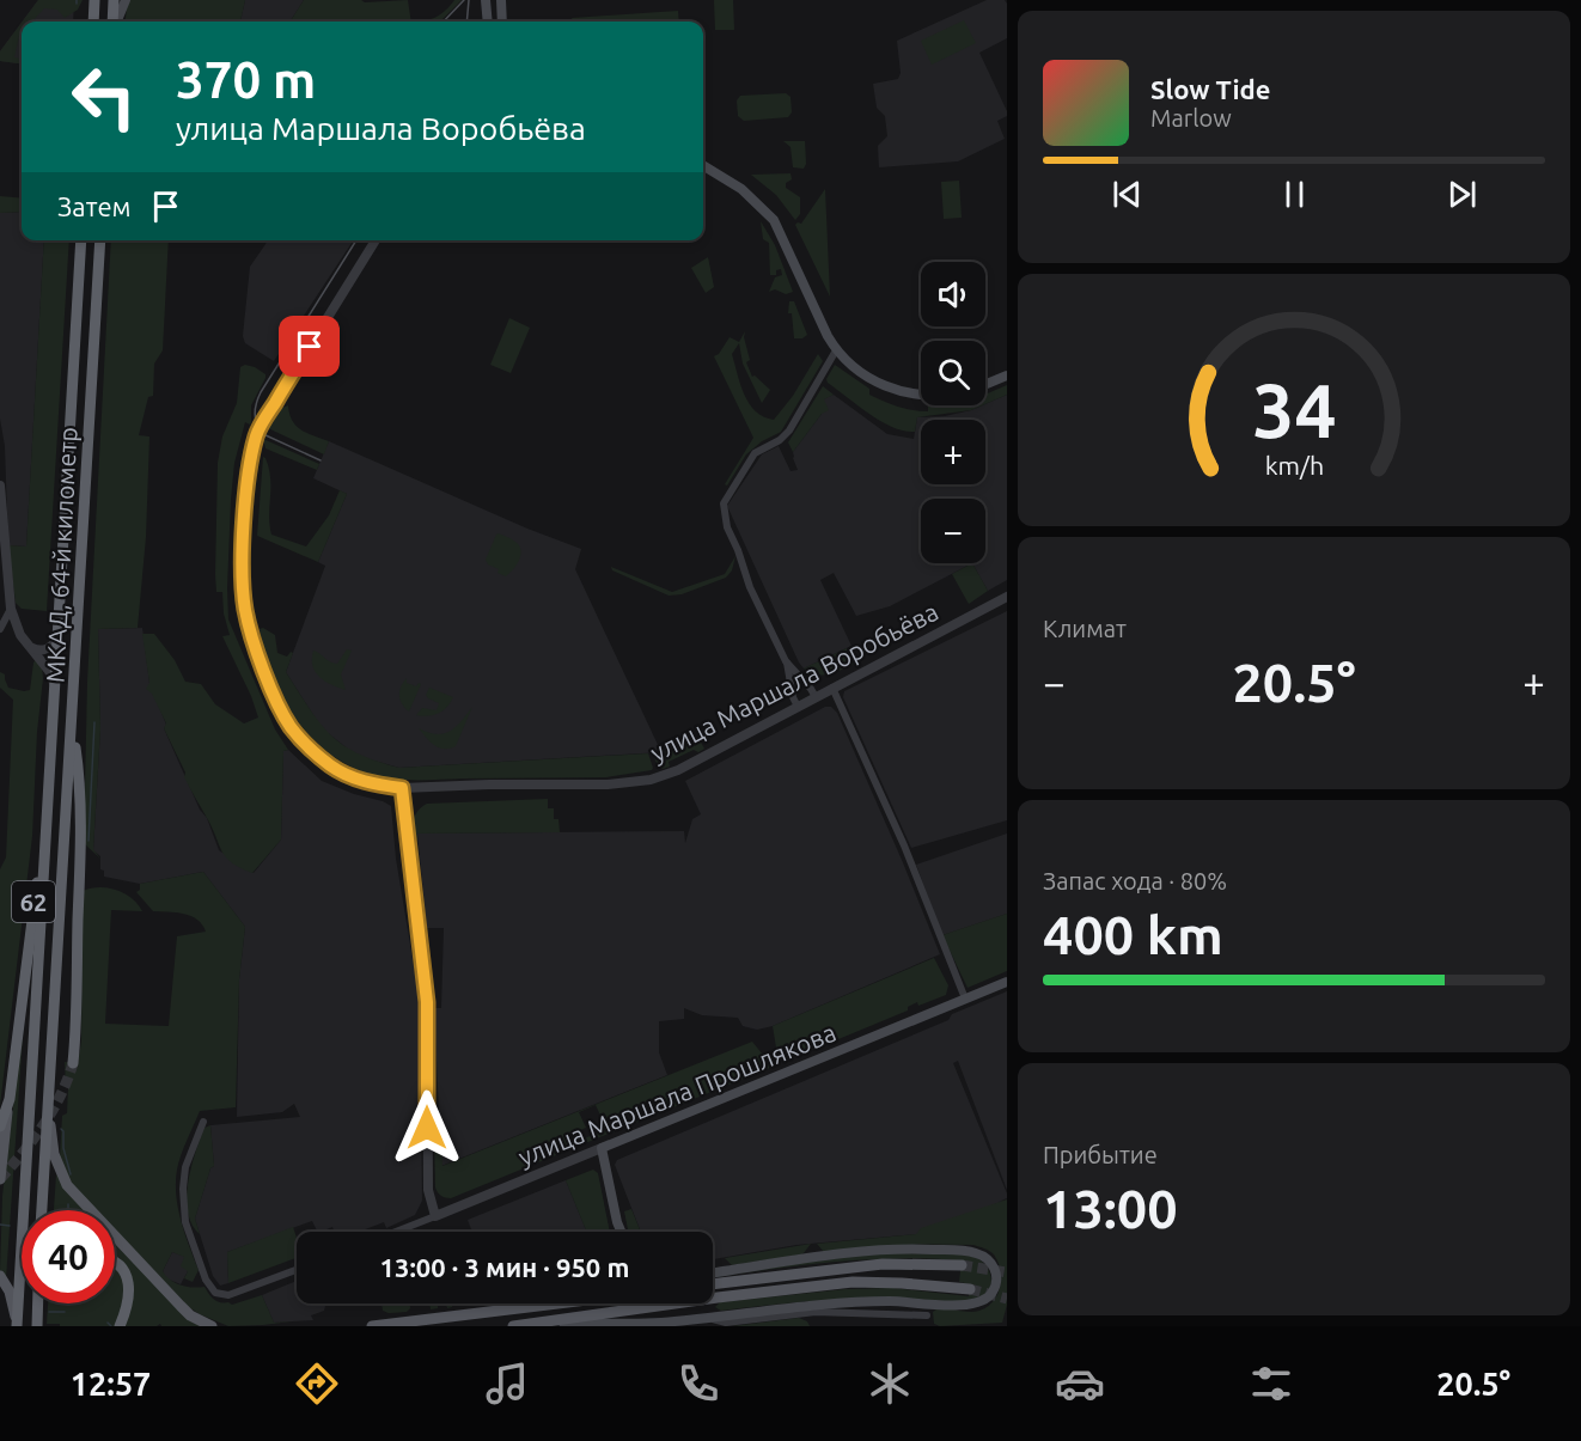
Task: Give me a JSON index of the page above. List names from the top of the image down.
{
  "streets": {
    "highway": ["МКАД, 64-й километр", "62"],
    "main road": ["улица Маршала Прошлякова"],
    "street": ["улица Маршала Воробьёва"]
  },
  "crossings": [
    ["МКАД, 64-й километр", "62"]
  ],
  "page": {
    "turn": ["370 m", "улица Маршала Воробьёва"],
    "song": ["Slow Tide", "Marlow"],
    "then": "Затем",
    "map_buttons": ["+", "−"],
    "tile": [
      "Климат",
      ["Запас хода · 80%", "400 km"],
      ["Прибытие", "13:00"]
    ],
    "heat": ["−", "20.5°", "+"],
    "limit": "40",
    "trip": "13:00 · 3 мин · 950 m",
    "tabs": ["12:57", "20.5°"],
    "gauge": ["34", "km/h"]
  }
}
